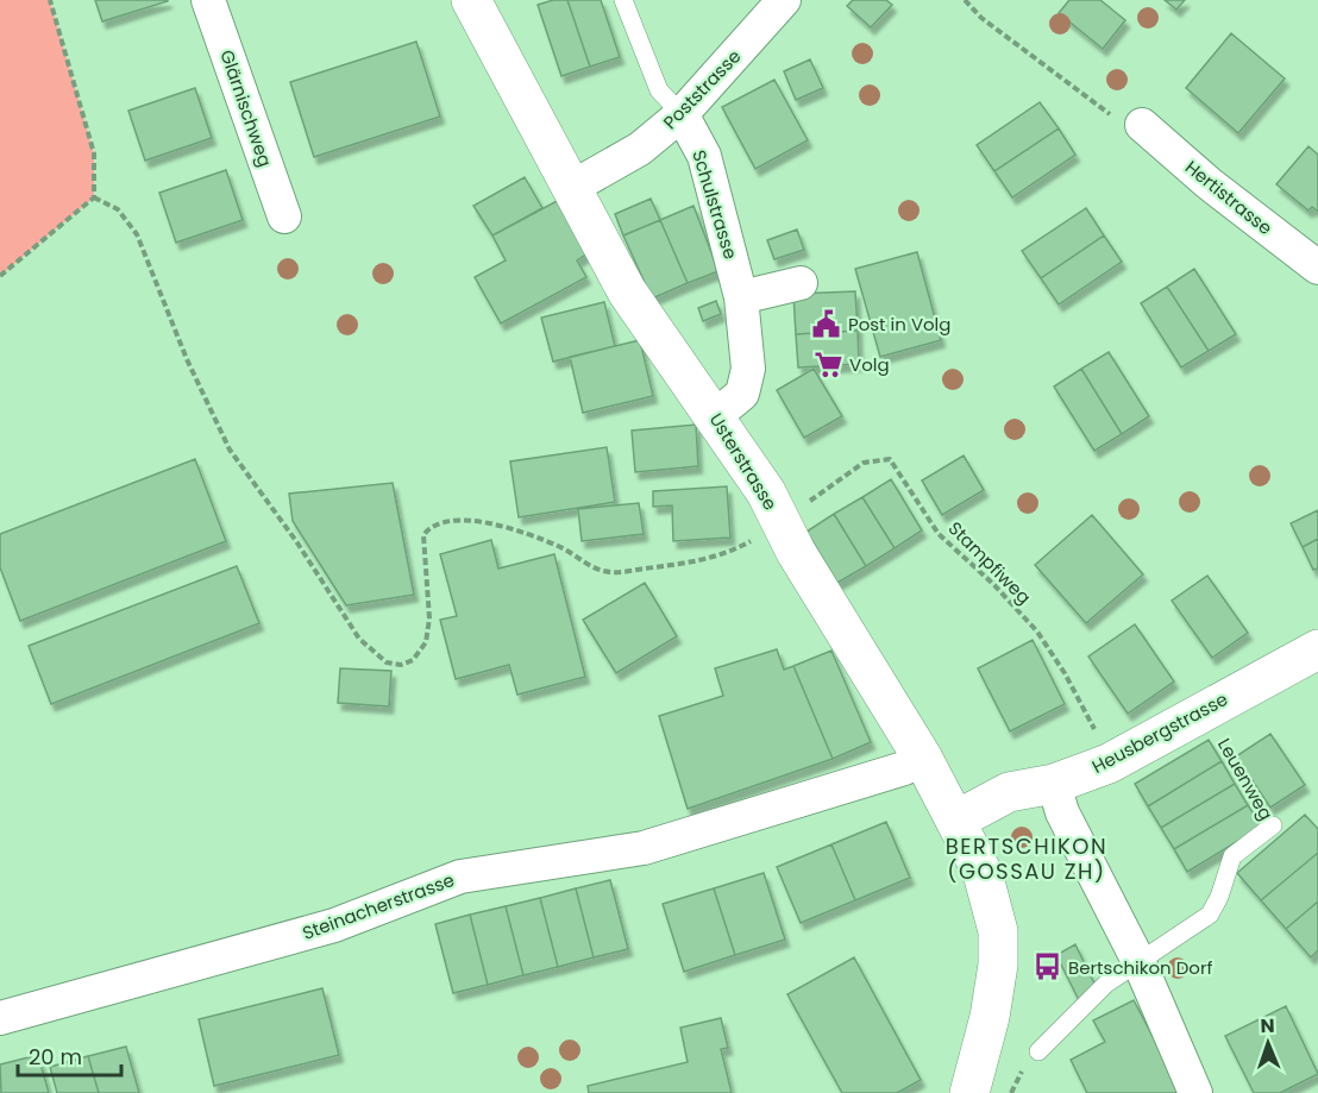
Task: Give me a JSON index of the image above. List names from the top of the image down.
{
  "streets": {
    "street": [
      "Poststrasse",
      "Glärnischweg",
      "Hertistrasse",
      "Schulstrasse",
      "Usterstrasse",
      "Heusbergstrasse",
      "Steinacherstrasse"
    ],
    "lane": ["Leuenweg"],
    "path": ["Stampfiweg"]
  },
  "crossings": [
    ["Poststrasse", "Schulstrasse"],
    ["Poststrasse", "Usterstrasse"],
    ["Schulstrasse", "Usterstrasse"],
    ["Usterstrasse", "Stampfiweg"],
    ["Usterstrasse", "Heusbergstrasse"],
    ["Usterstrasse", "Steinacherstrasse"],
    ["Stampfiweg", "Heusbergstrasse"],
    ["Heusbergstrasse", "Leuenweg"]
  ],
  "districts": ["BERTSCHIKON (GOSSAU ZH)"],
  "places": {
    "public building": ["Post in Volg"],
    "supermarket": ["Volg"],
    "bus stop": ["Bertschikon Dorf"]
  },
  "scale_bar": "20 m",
  "north": "top"
}
